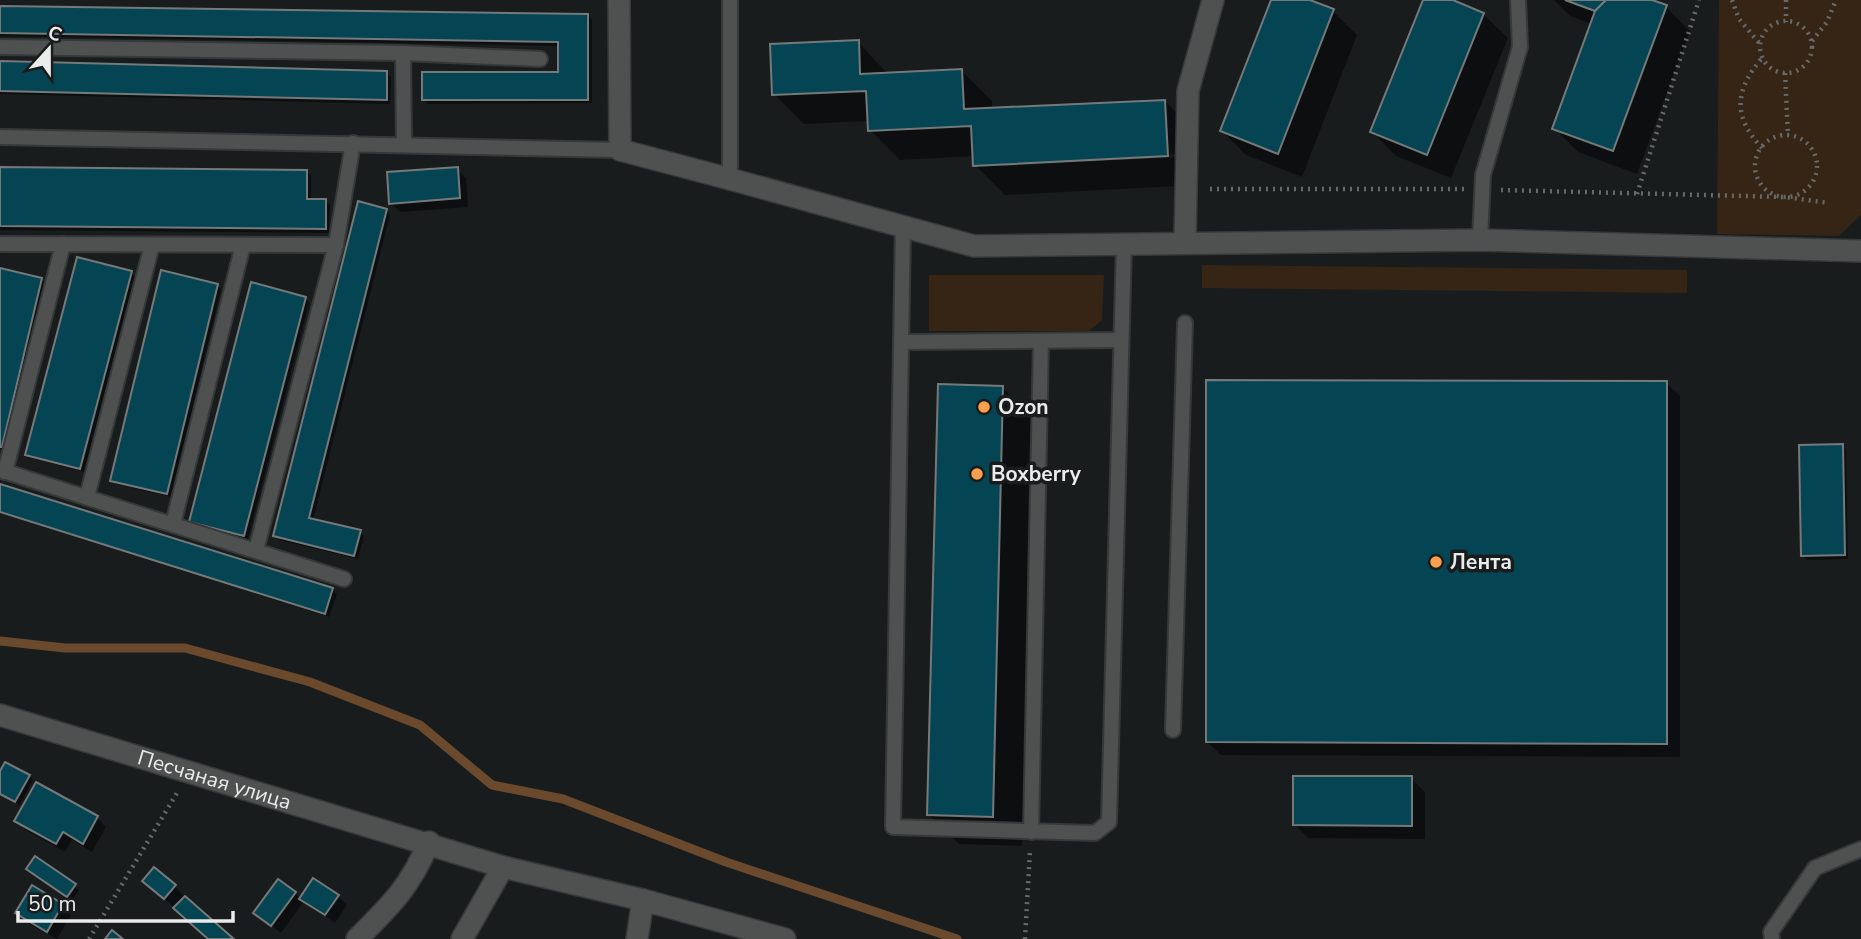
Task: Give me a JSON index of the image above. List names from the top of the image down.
{
  "streets": {
    "street": ["Песчаная улица"]
  },
  "places": ["Ozon", "Boxberry", "Лента"],
  "scale_bar": "50 m",
  "north": "top"
}
